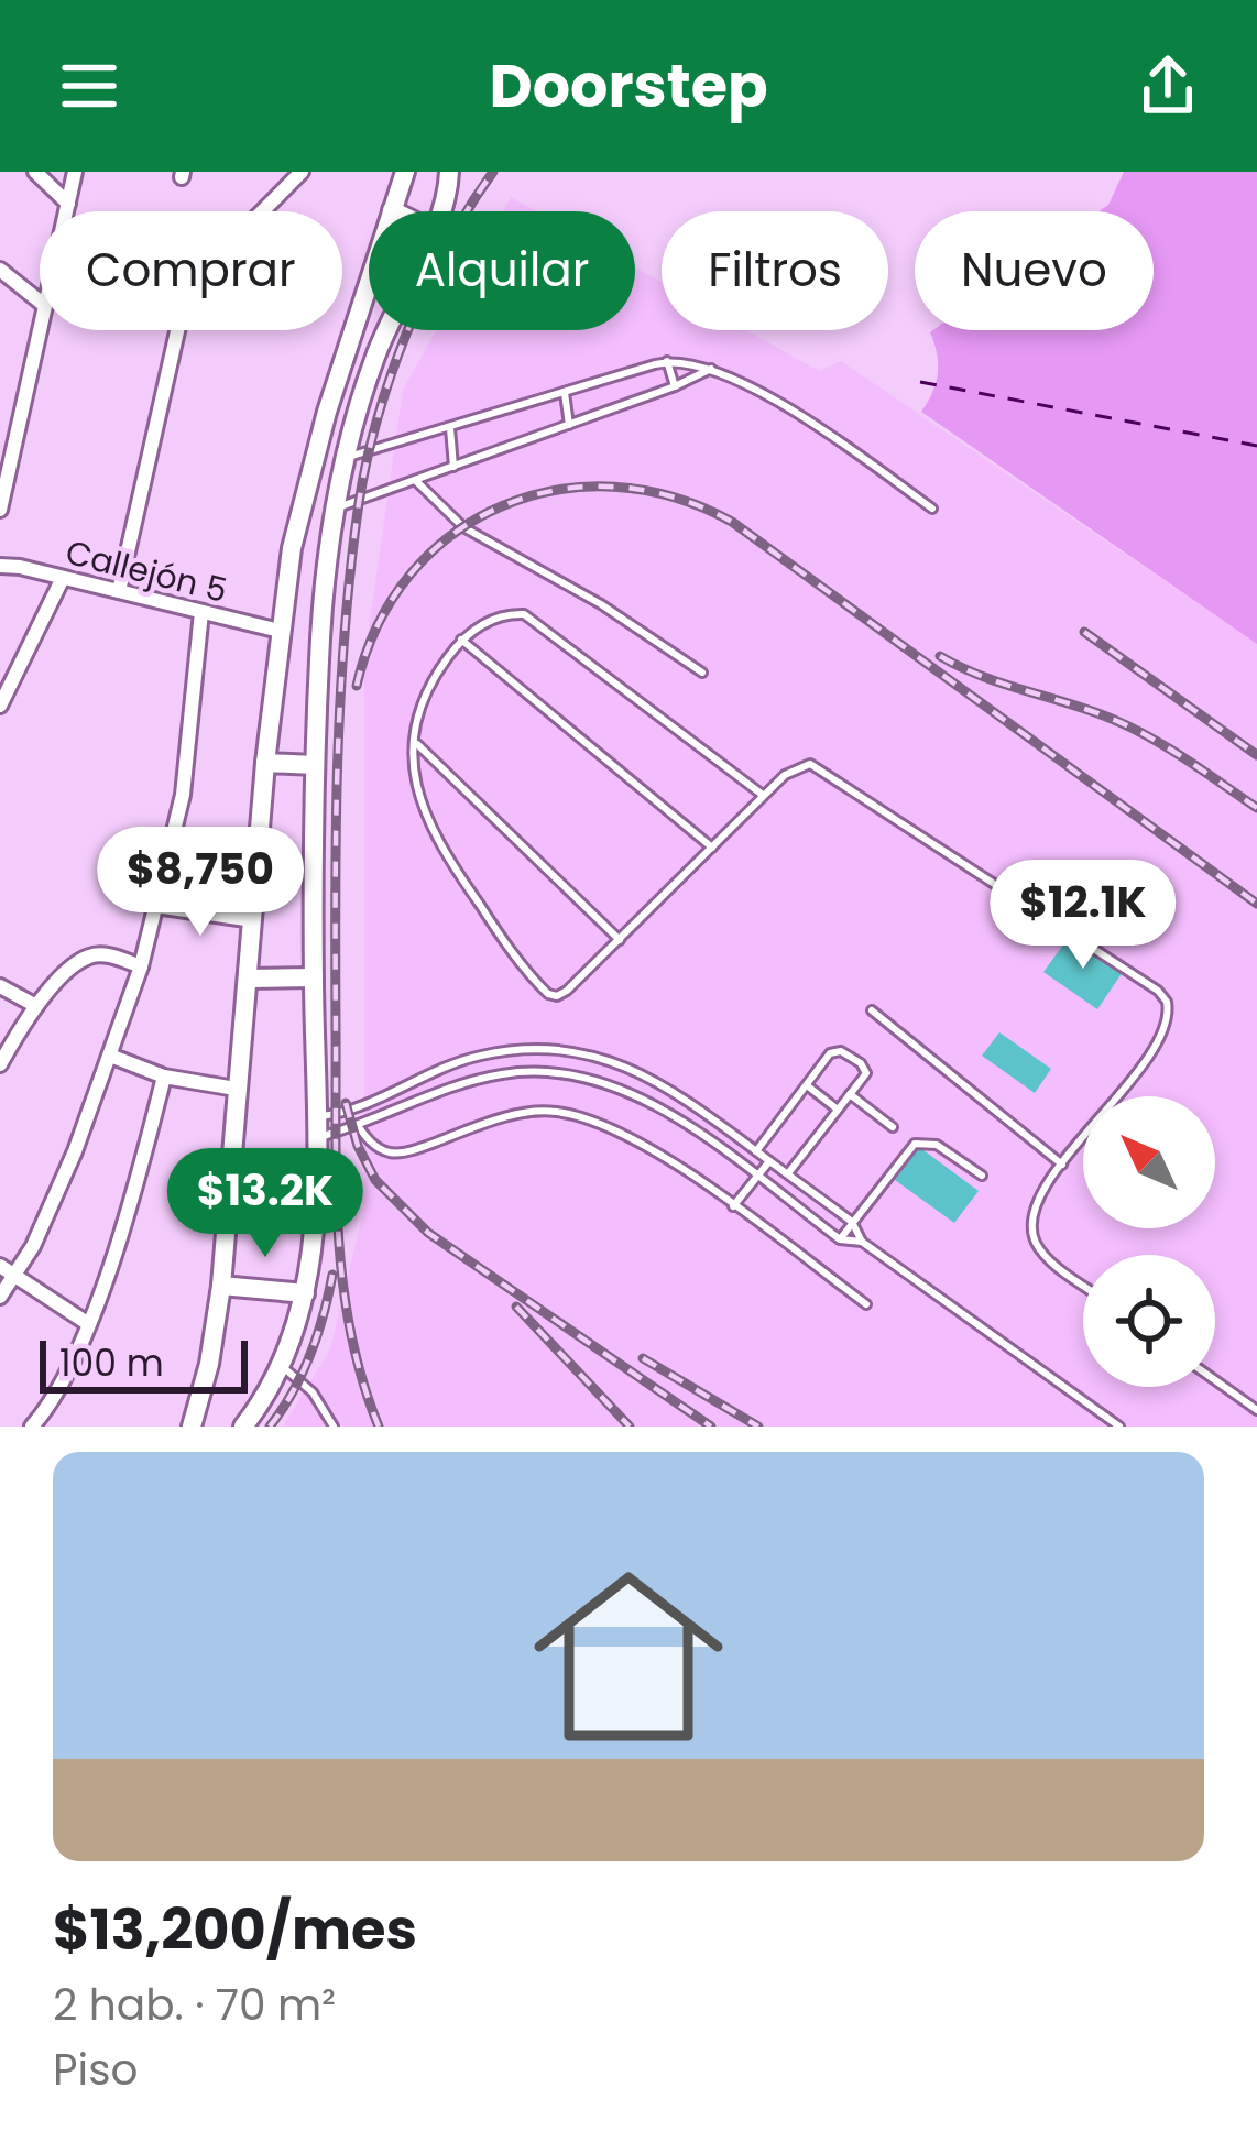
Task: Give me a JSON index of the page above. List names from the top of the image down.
{
  "streets": {
    "street": ["Callejón 5"]
  },
  "scale_bar": "100 m",
  "north": "top left",
  "page": {
    "header": "Doorstep",
    "chip": [
      "Comprar",
      "Alquilar",
      "Filtros",
      "Nuevo"
    ],
    "price": ["$8,750", "$12.1K", "$13.2K"],
    "scale": "100 m",
    "list": [
      {
        "name": "$13,200/mes",
        "note": "2 hab. · 70 m² · Piso"
      }
    ]
  }
}
